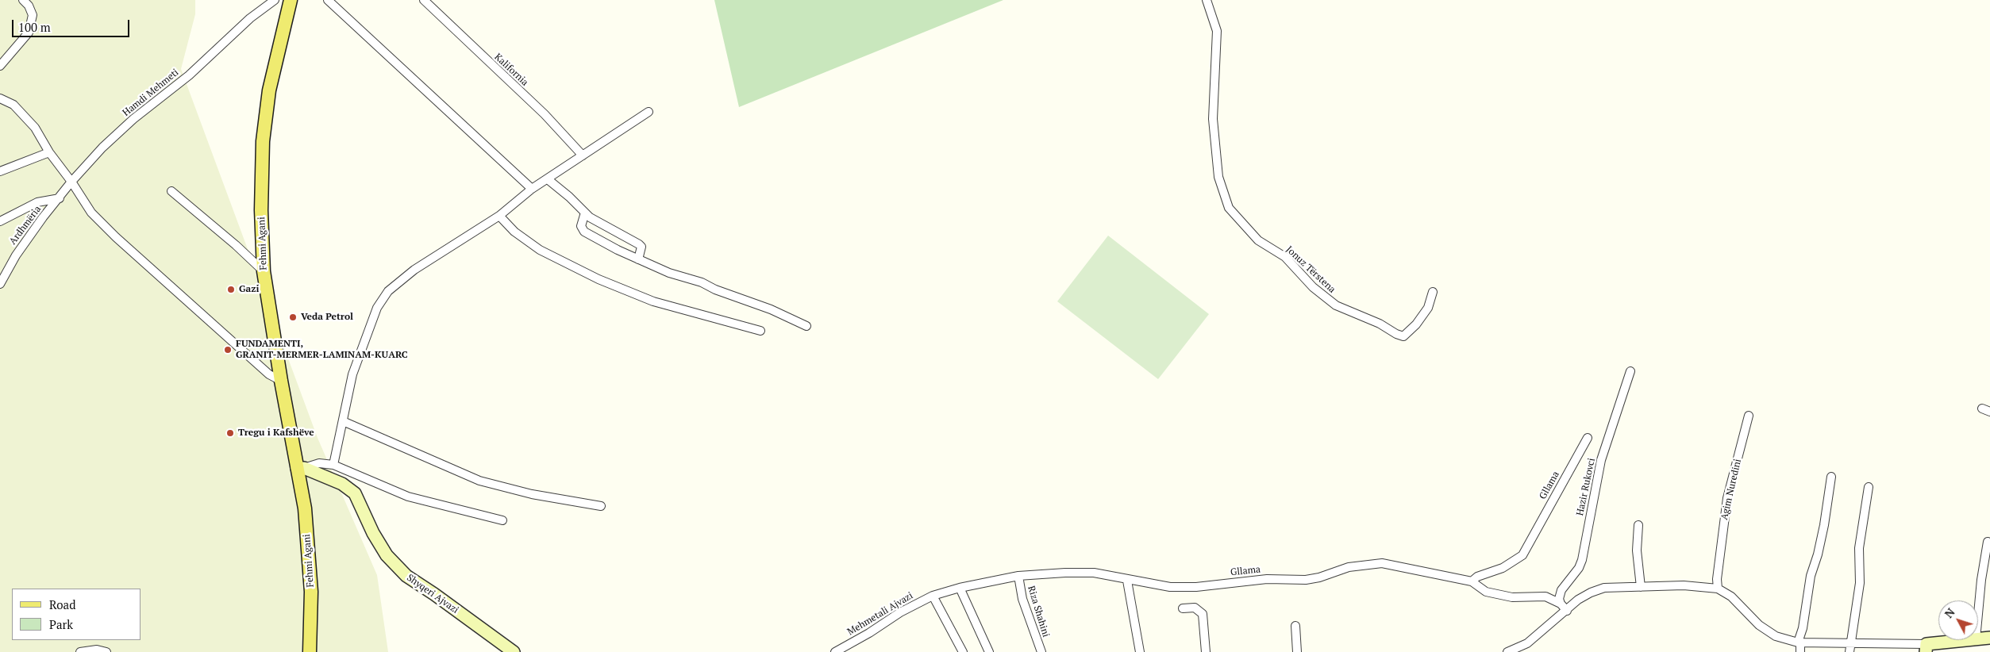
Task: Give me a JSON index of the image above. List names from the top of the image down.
{
  "streets": {
    "main road": ["Fehmi Agani"],
    "street": [
      "Kalifornia",
      "Hamdi Mehmeti",
      "Ardhmëria",
      "Jonuz Tërstena",
      "Gllama",
      "Hazir Rukovci",
      "Agim Nuredini",
      "Shyqeri Ajvazi",
      "Riza Shahini",
      "Mehmetali Ajvazi"
    ]
  },
  "crossings": [
    ["Hamdi Mehmeti", "Ardhmëria"],
    ["Fehmi Agani", "Shyqeri Ajvazi"],
    ["Gllama", "Hazir Rukovci"],
    ["Gllama", "Riza Shahini"],
    ["Gllama", "Mehmetali Ajvazi"],
    ["Riza Shahini", "Mehmetali Ajvazi"]
  ],
  "places": [
    "Gazi",
    "Veda Petrol",
    "FUNDAMENTI, GRANIT-MERMER-LAMINAM-KUARC",
    "Tregu i Kafshëve"
  ],
  "legend": ["Road", "Park"],
  "scale_bar": "100 m",
  "north": "top left"
}
